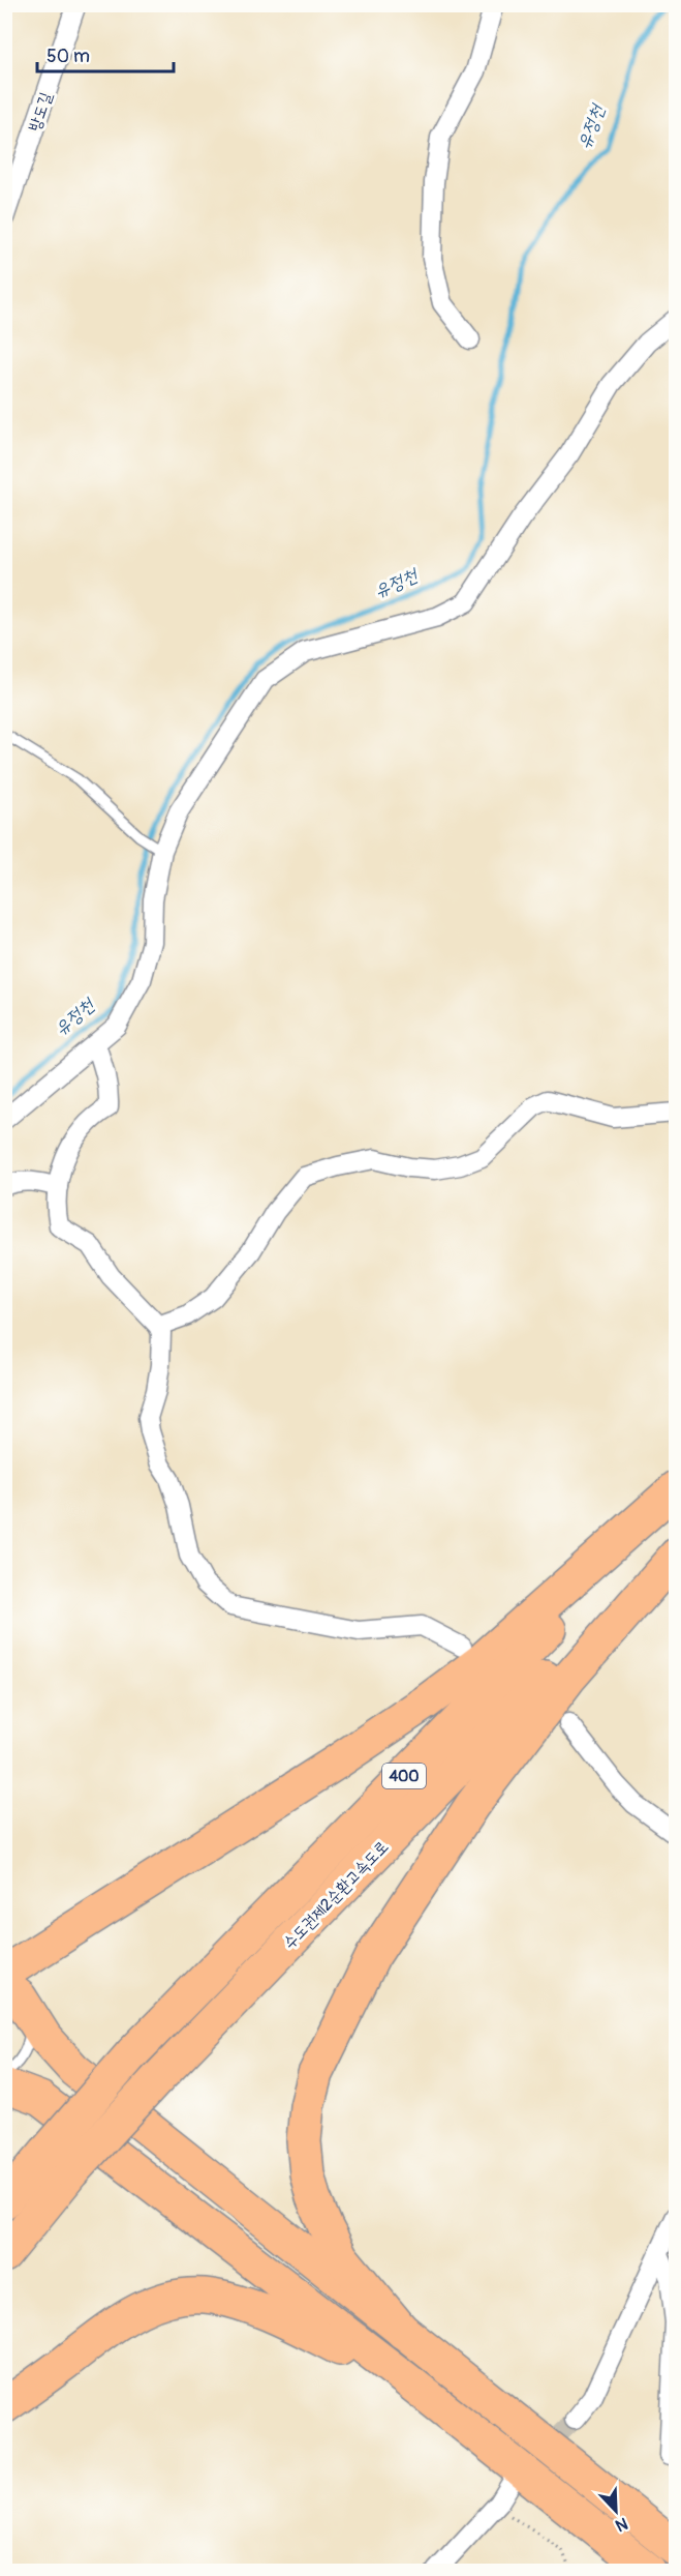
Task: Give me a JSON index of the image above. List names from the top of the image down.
{
  "streets": {
    "highway": ["400", "수도권제2순환고속도로"],
    "street": ["방도길"]
  },
  "water": ["유정천"],
  "scale_bar": "50 m",
  "north": "bottom right"
}
